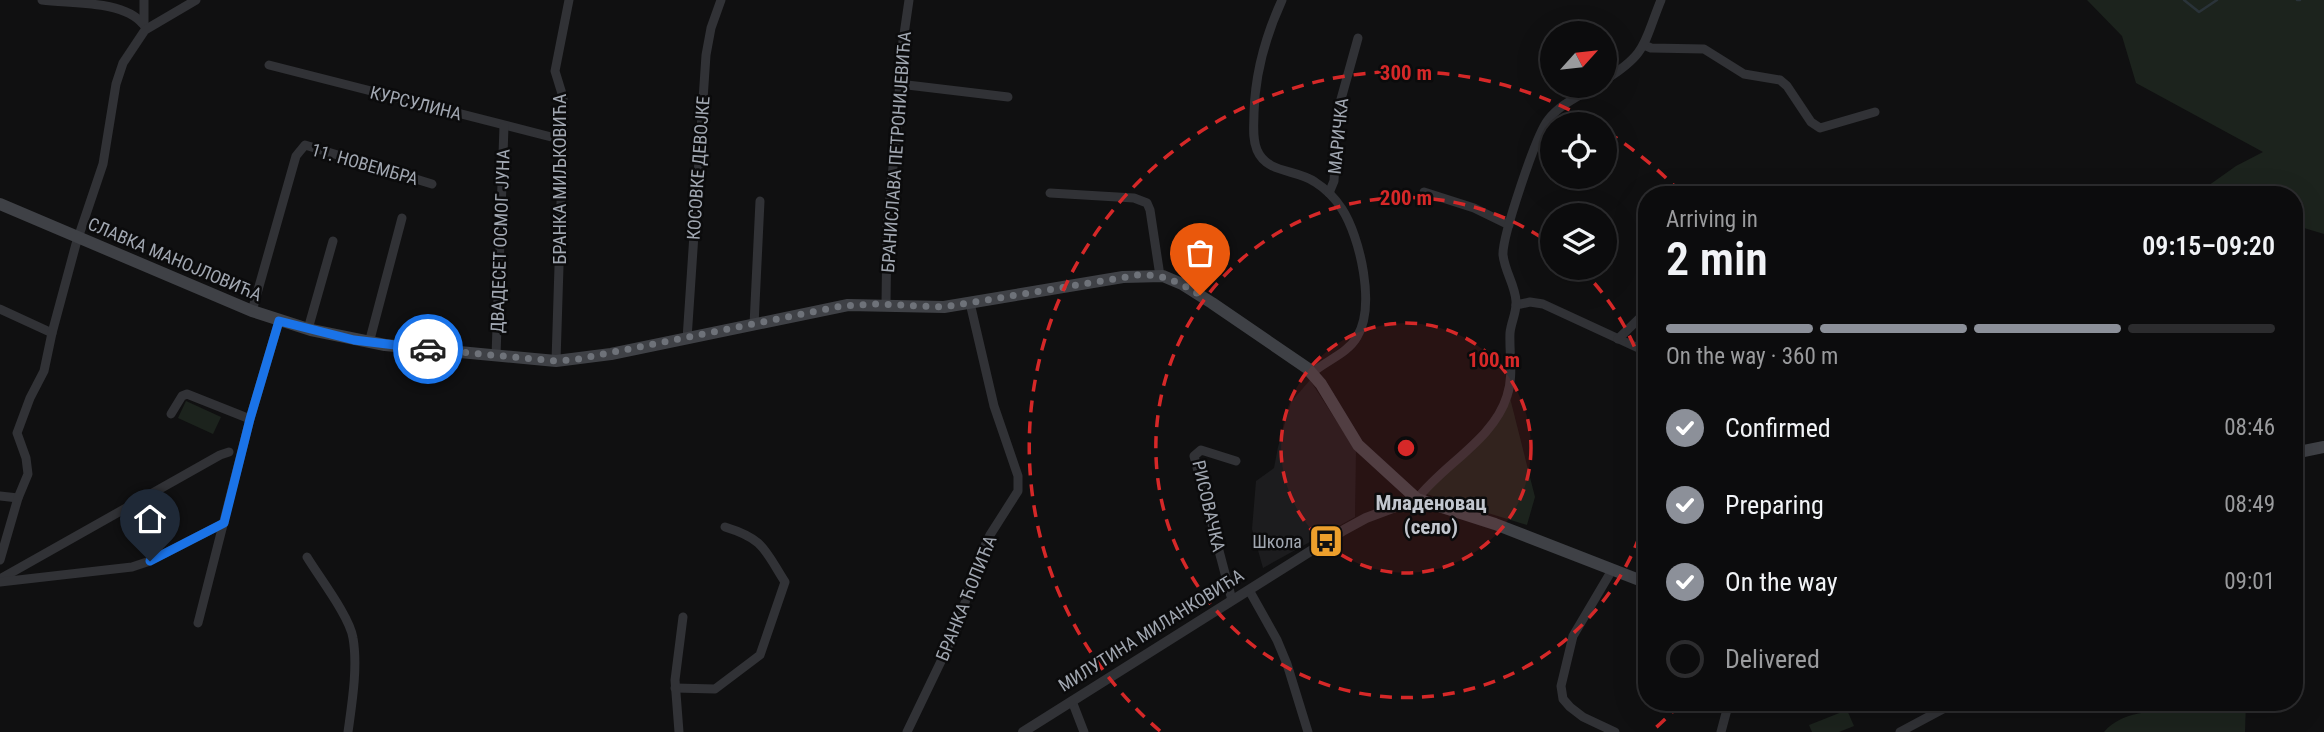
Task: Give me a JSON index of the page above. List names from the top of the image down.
{
  "streets": {
    "main road": ["СЛАВКА МАНОЈЛОВИЋА"],
    "street": [
      "КУРСУЛИНА",
      "МАРИЧКА",
      "БРАНИСЛАВА ПЕТРОНИЈЕВИЋА",
      "11. НОВЕМБРА",
      "КОСОВКЕ ДЕВОЈКЕ",
      "БРАНКА МИЉКОВИЋА",
      "ДВАДЕСЕТ ОСМОГ ЈУНА",
      "РИСОВАЧКА",
      "БРАНКА ЋОПИЋА",
      "МИЛУТИНА МИЛАНКОВИЋА"
    ]
  },
  "crossings": [
    ["КУРСУЛИНА", "БРАНКА МИЉКОВИЋА"],
    ["КУРСУЛИНА", "ДВАДЕСЕТ ОСМОГ ЈУНА"],
    ["БРАНИСЛАВА ПЕТРОНИЈЕВИЋА", "СЛАВКА МАНОЈЛОВИЋА"],
    ["11. НОВЕМБРА", "СЛАВКА МАНОЈЛОВИЋА"],
    ["КОСОВКЕ ДЕВОЈКЕ", "СЛАВКА МАНОЈЛОВИЋА"],
    ["БРАНКА МИЉКОВИЋА", "СЛАВКА МАНОЈЛОВИЋА"],
    ["ДВАДЕСЕТ ОСМОГ ЈУНА", "СЛАВКА МАНОЈЛОВИЋА"],
    ["СЛАВКА МАНОЈЛОВИЋА", "БРАНКА ЋОПИЋА"],
    ["СЛАВКА МАНОЈЛОВИЋА", "МИЛУТИНА МИЛАНКОВИЋА"],
    ["РИСОВАЧКА", "МИЛУТИНА МИЛАНКОВИЋА"]
  ],
  "districts": ["Младеновац (село)"],
  "places": {
    "bus stop": ["Школа"]
  },
  "north": "top right",
  "page": {
    "heading": ["2 min", "Arriving in", "09:15–09:20"],
    "bar": "On the way · 360 m",
    "list": [
      ["Confirmed", "08:46"],
      ["Preparing", "08:49"],
      ["On the way", "09:01"],
      "Delivered"
    ]
  },
  "rings": ["300 m", "200 m", "100 m"]
}
